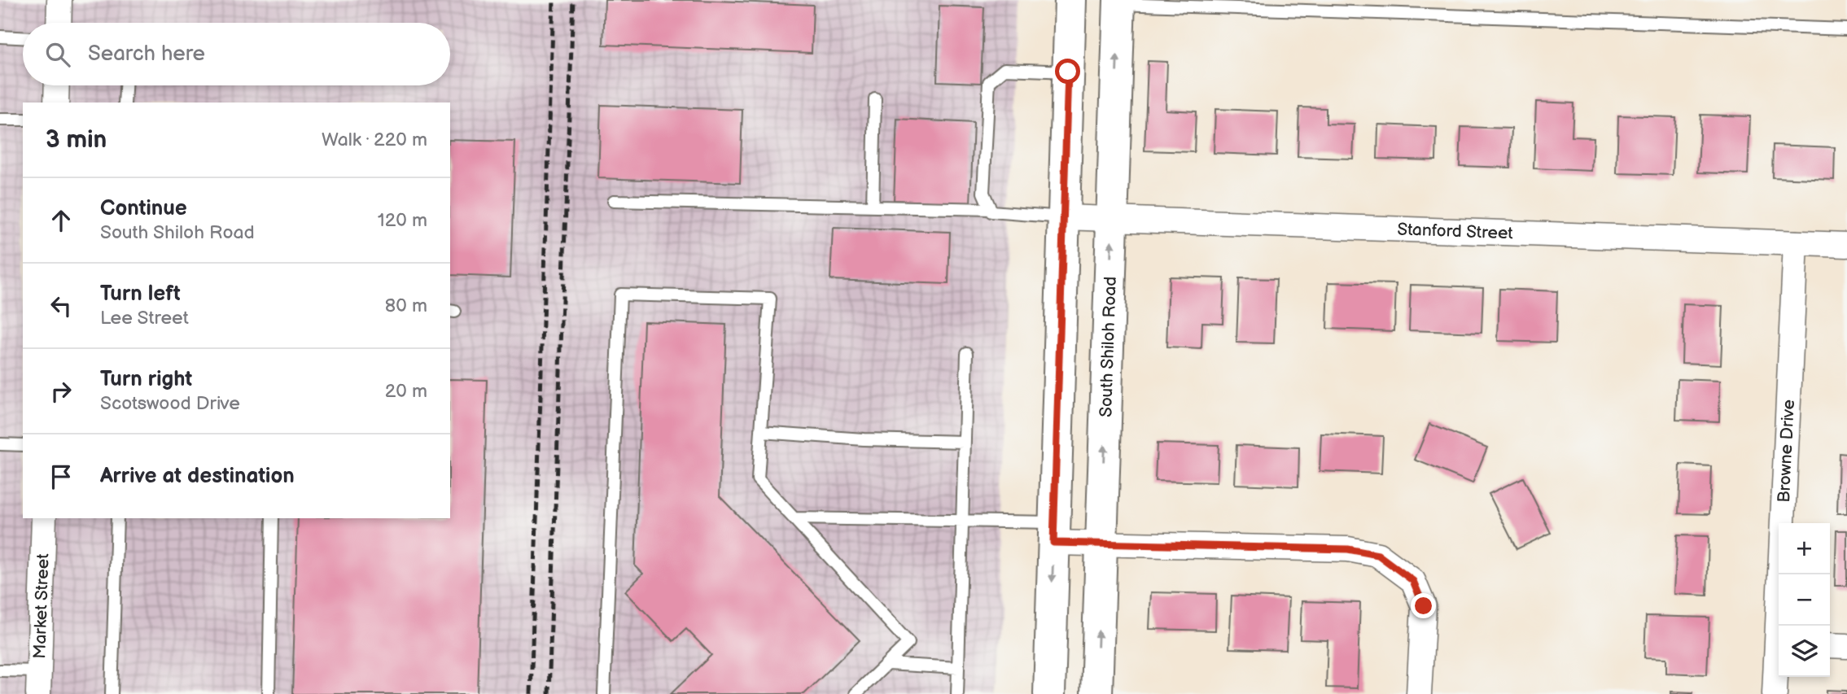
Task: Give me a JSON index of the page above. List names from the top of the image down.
{
  "streets": {
    "main road": ["South Shiloh Road"],
    "street": ["Stanford Street", "Browne Drive", "Market Street"]
  },
  "crossings": [
    ["Stanford Street", "South Shiloh Road"],
    ["Stanford Street", "Browne Drive"]
  ],
  "page": {
    "search": "Search here",
    "heading": ["3 min", "Walk · 220 m"],
    "list": [
      ["Continue", "South Shiloh Road", "120 m"],
      ["Turn left", "Lee Street", "80 m"],
      ["Turn right", "Scotswood Drive", "20 m"],
      "Arrive at destination"
    ],
    "map_buttons": ["+", "−"]
  }
}
